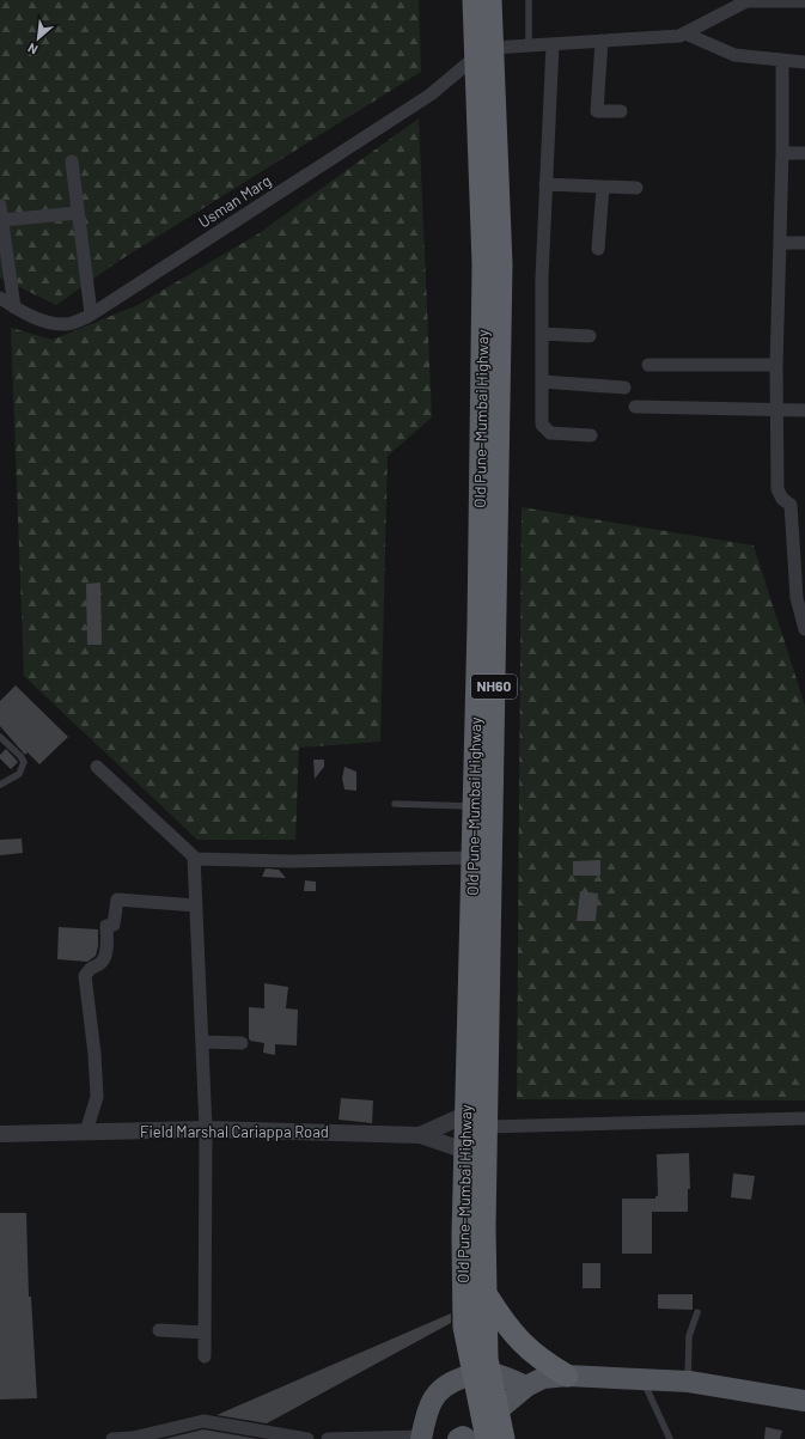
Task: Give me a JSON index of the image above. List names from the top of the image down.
{
  "streets": {
    "highway": ["Old Pune–Mumbai Highway", "NH60"],
    "street": ["Usman Marg", "Field Marshal Cariappa Road"]
  },
  "crossings": [
    ["Usman Marg", "Old Pune–Mumbai Highway"],
    ["Old Pune–Mumbai Highway", "Field Marshal Cariappa Road"]
  ],
  "north": "bottom left"
}
